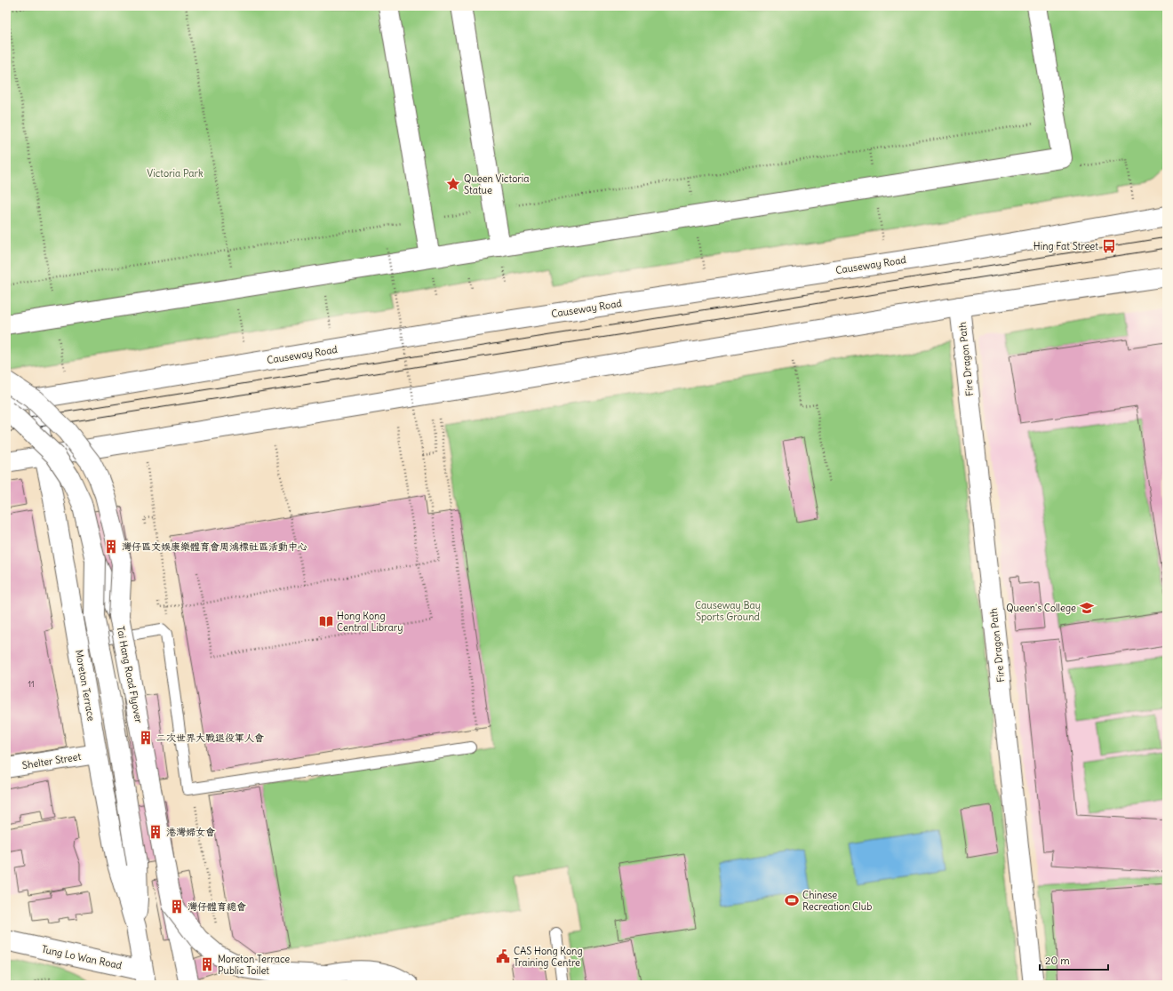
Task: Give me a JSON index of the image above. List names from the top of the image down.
{
  "streets": {
    "main road": [
      "Causeway Road",
      "Fire Dragon Path",
      "Tai Hang Road Flyover",
      "Moreton Terrace",
      "Shelter Street",
      "Tung Lo Wan Road"
    ]
  },
  "crossings": [
    ["Causeway Road", "Moreton Terrace"],
    ["Moreton Terrace", "Shelter Street"],
    ["Moreton Terrace", "Tung Lo Wan Road"]
  ],
  "parks": ["Victoria Park", "Causeway Bay Sports Ground"],
  "places": {
    "place": ["Queen Victoria Statue"],
    "bus stop": ["Hing Fat Street"],
    "building": [
      "灣仔區文娛康樂體育會周鴻標社區活動中心",
      "二次世界大戰退役軍人會",
      "港灣婦女會",
      "灣仔體育總會",
      "Moreton Terrace Public Toilet"
    ],
    "school or university": ["Queen's College"],
    "library": ["Hong Kong Central Library"],
    "sports": ["Chinese Recreation Club"],
    "public building": ["CAS Hong Kong Training Centre"]
  },
  "house_numbers": ["11"],
  "scale_bar": "20 m"
}
